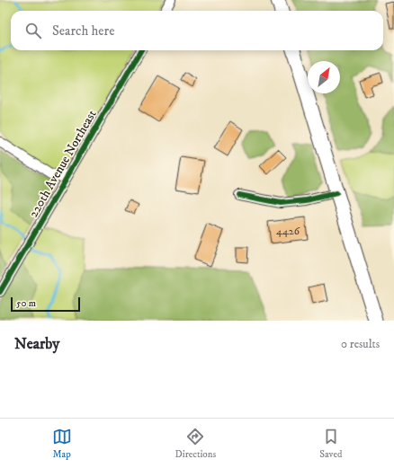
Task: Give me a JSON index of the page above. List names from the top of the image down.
{
  "streets": {
    "street": ["220th Avenue Northeast"]
  },
  "house_numbers": ["4426"],
  "scale_bar": "50 m",
  "north": "top right",
  "page": {
    "search": "Search here",
    "scale": "50 m",
    "heading": ["Nearby", "0 results"],
    "nav": ["Map", "Directions", "Saved"]
  }
}
